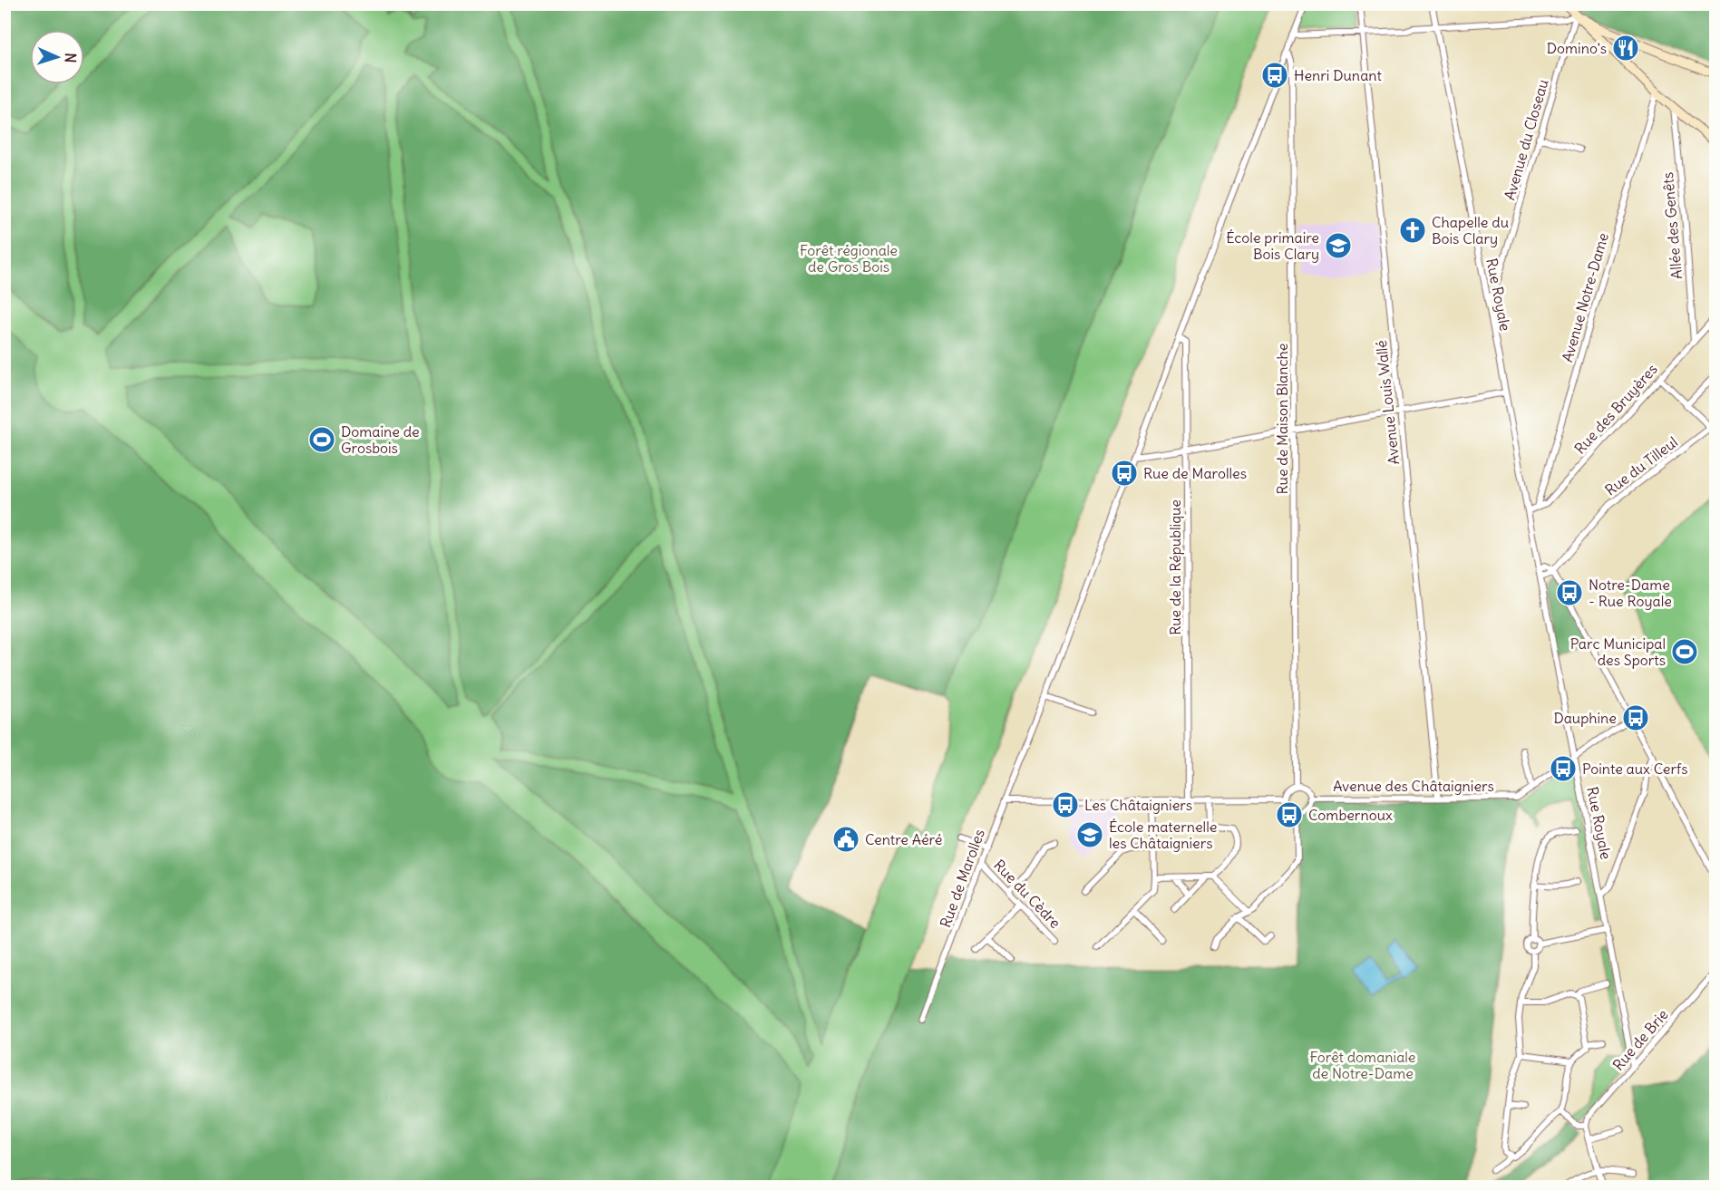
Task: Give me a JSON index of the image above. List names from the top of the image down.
{
  "streets": {
    "street": [
      "Avenue du Closeau",
      "Allée des Genêts",
      "Rue Royale",
      "Avenue Notre-Dame",
      "Avenue Louis Wallé",
      "Rue des Bruyères",
      "Rue de Maison Blanche",
      "Rue du Tilleul",
      "Rue de la République",
      "Avenue des Châtaigniers",
      "Rue de Marolles",
      "Rue du Cèdre",
      "Rue de Brie"
    ]
  },
  "crossings": [
    ["Avenue du Closeau", "Rue Royale"],
    ["Allée des Genêts", "Rue des Bruyères"],
    ["Rue Royale", "Rue des Bruyères"],
    ["Rue Royale", "Rue du Tilleul"],
    ["Rue Royale", "Rue de Brie"],
    ["Avenue Notre-Dame", "Rue des Bruyères"],
    ["Avenue Louis Wallé", "Avenue des Châtaigniers"],
    ["Rue de Maison Blanche", "Avenue des Châtaigniers"],
    ["Rue de Maison Blanche", "Rue de Marolles"],
    ["Rue de la République", "Rue de Marolles"],
    ["Rue de Marolles", "Rue du Cèdre"]
  ],
  "parks": ["Forêt régionale de Gros Bois", "Forêt domaniale de Notre-Dame"],
  "places": {
    "restaurant": ["Domino's"],
    "bus stop": [
      "Henri Dunant",
      "Rue de Marolles",
      "Notre-Dame - Rue Royale",
      "Dauphine",
      "Pointe aux Cerfs",
      "Les Châtaigniers",
      "Combernoux"
    ],
    "church": ["Chapelle du Bois Clary"],
    "school or university": ["École primaire Bois Clary", "École maternelle les Châtaigniers"],
    "sports": ["Domaine de Grosbois", "Parc Municipal des Sports"],
    "public building": ["Centre Aéré"]
  },
  "north": "right"
}
